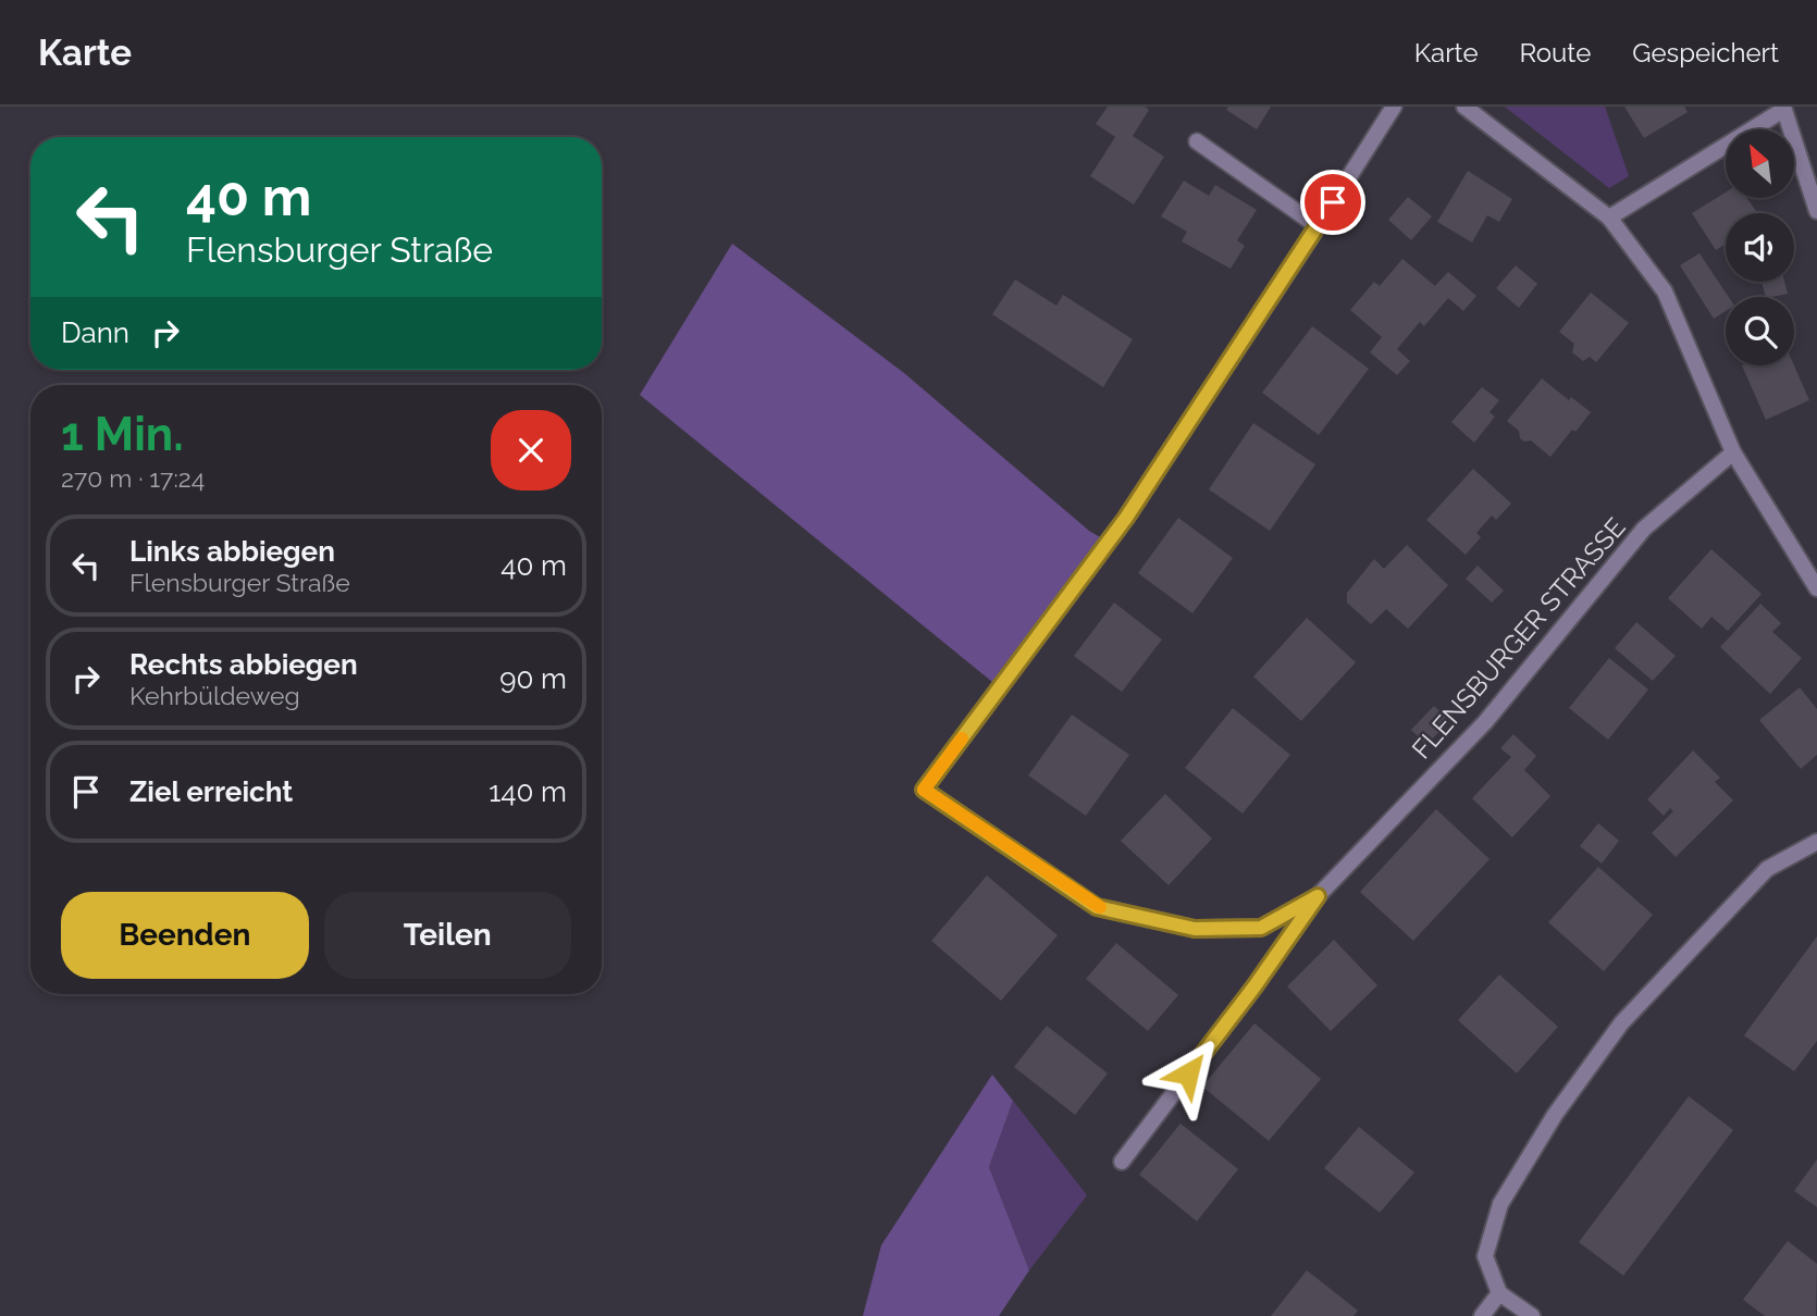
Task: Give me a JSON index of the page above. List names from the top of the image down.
{
  "streets": {
    "street": ["FLENSBURGER STRASSE"]
  },
  "north": "top left",
  "page": {
    "header": "Karte",
    "nav": ["Karte", "Route", "Gespeichert"],
    "turn": ["40 m", "Flensburger Straße"],
    "then": "Dann",
    "heading": ["1 Min.", "270 m · 17:24"],
    "list": [
      {
        "name": "Links abbiegen",
        "note": "Flensburger Straße",
        "value": "40 m"
      },
      {
        "name": "Rechts abbiegen",
        "note": "Kehrbüldeweg",
        "value": "90 m"
      },
      {
        "name": "Ziel erreicht",
        "value": "140 m"
      }
    ],
    "buttons": ["Beenden", "Teilen"]
  }
}
